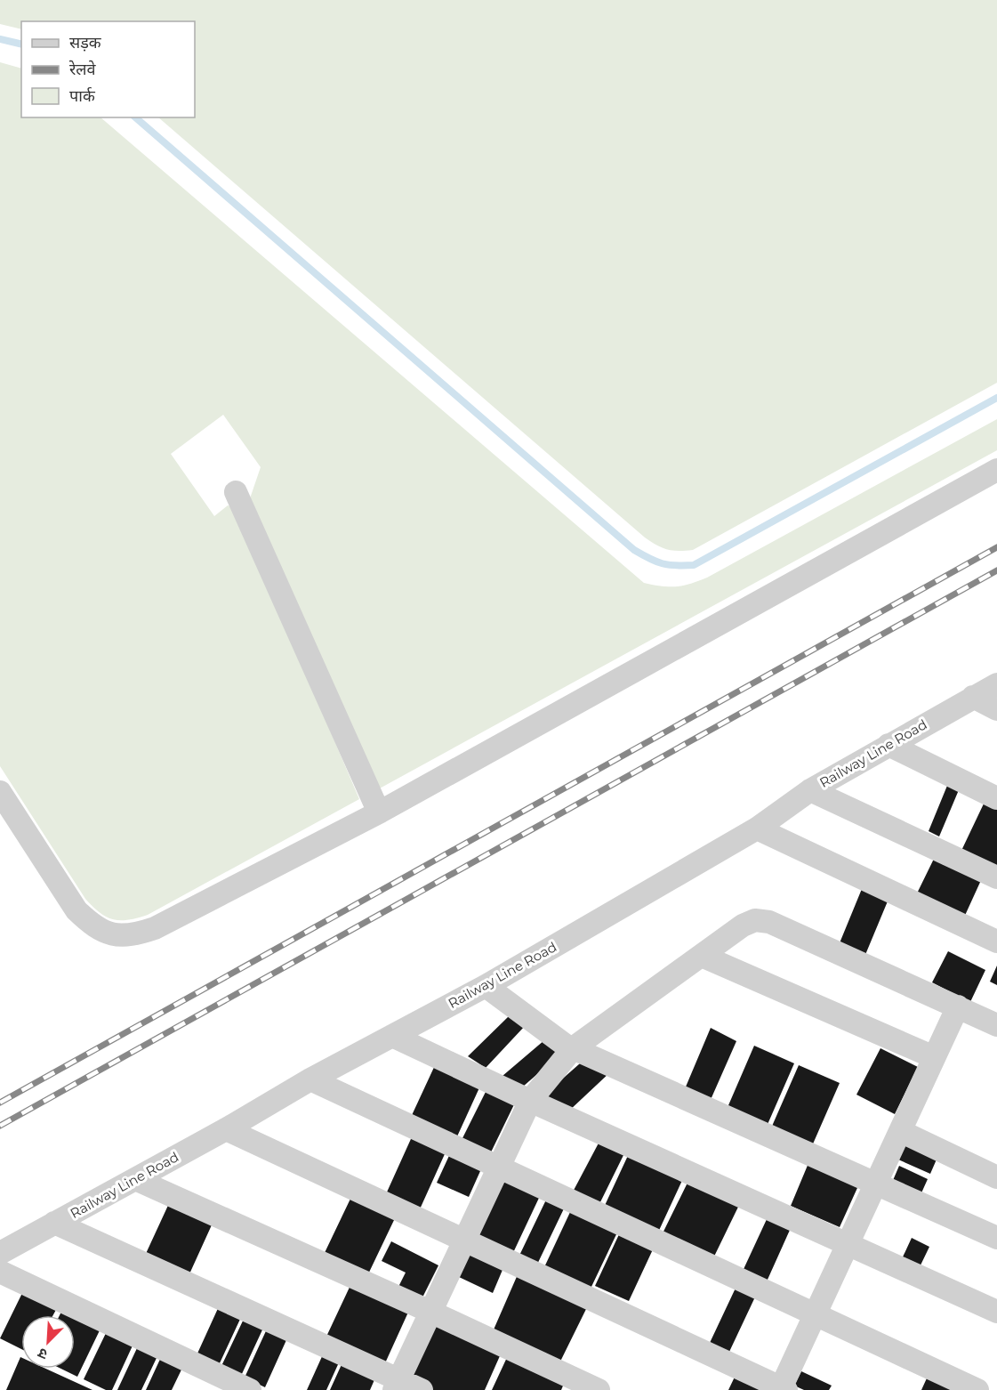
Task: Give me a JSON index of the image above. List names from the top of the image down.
{
  "streets": {
    "street": ["Railway Line Road"]
  },
  "legend": ["सड़क", "रेलवे", "पार्क"],
  "north": "bottom left"
}
